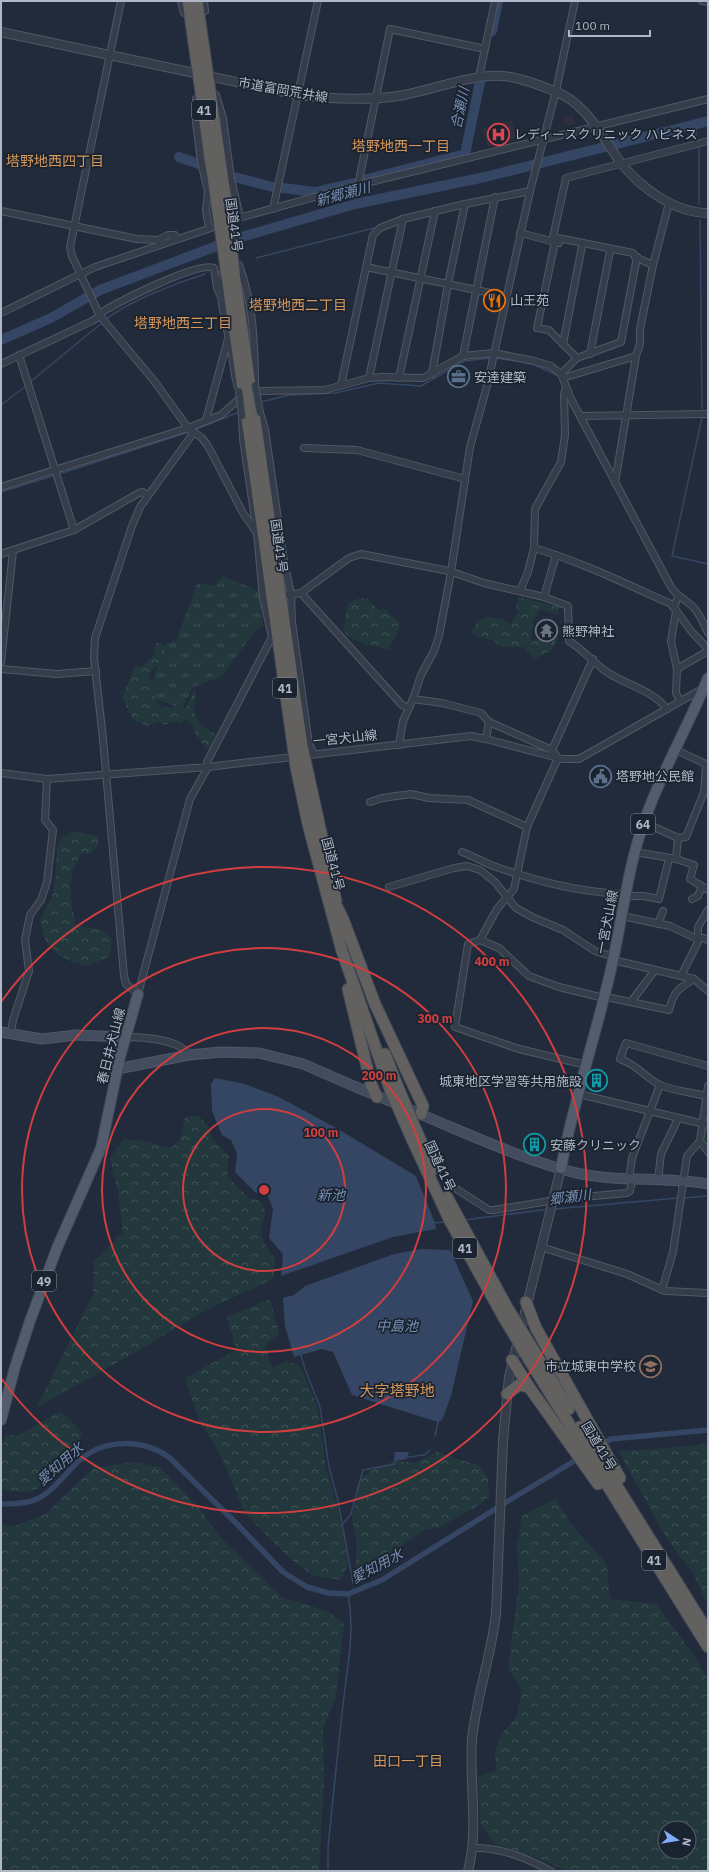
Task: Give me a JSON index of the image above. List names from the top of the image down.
{
  "streets": {
    "highway": ["41", "国道41号"],
    "main road": [
      "一宮犬山線",
      "64",
      "春日井犬山線",
      "49"
    ],
    "street": ["市道富岡荒井線"]
  },
  "crossings": [
    ["市道富岡荒井線", "国道41号"],
    ["国道41号", "一宮犬山線"]
  ],
  "districts": [
    "塔野地西一丁目",
    "塔野地西四丁目",
    "塔野地西二丁目",
    "塔野地西三丁目",
    "大字塔野地",
    "田口一丁目"
  ],
  "water": [
    "合瀬川",
    "新郷瀬川",
    "新池",
    "郷瀬川",
    "中島池",
    "愛知用水"
  ],
  "places": {
    "hospital": ["レディースクリニック ハピネス"],
    "restaurant": ["山王苑"],
    "office": ["安達建築"],
    "temple": ["熊野神社"],
    "public building": ["塔野地公民館"],
    "building": ["城東地区学習等共用施設", "安藤クリニック"],
    "school or university": ["市立城東中学校"]
  },
  "scale_bar": "100 m",
  "north": "right",
  "rings": [
    "400 m",
    "300 m",
    "200 m",
    "100 m"
  ]
}
